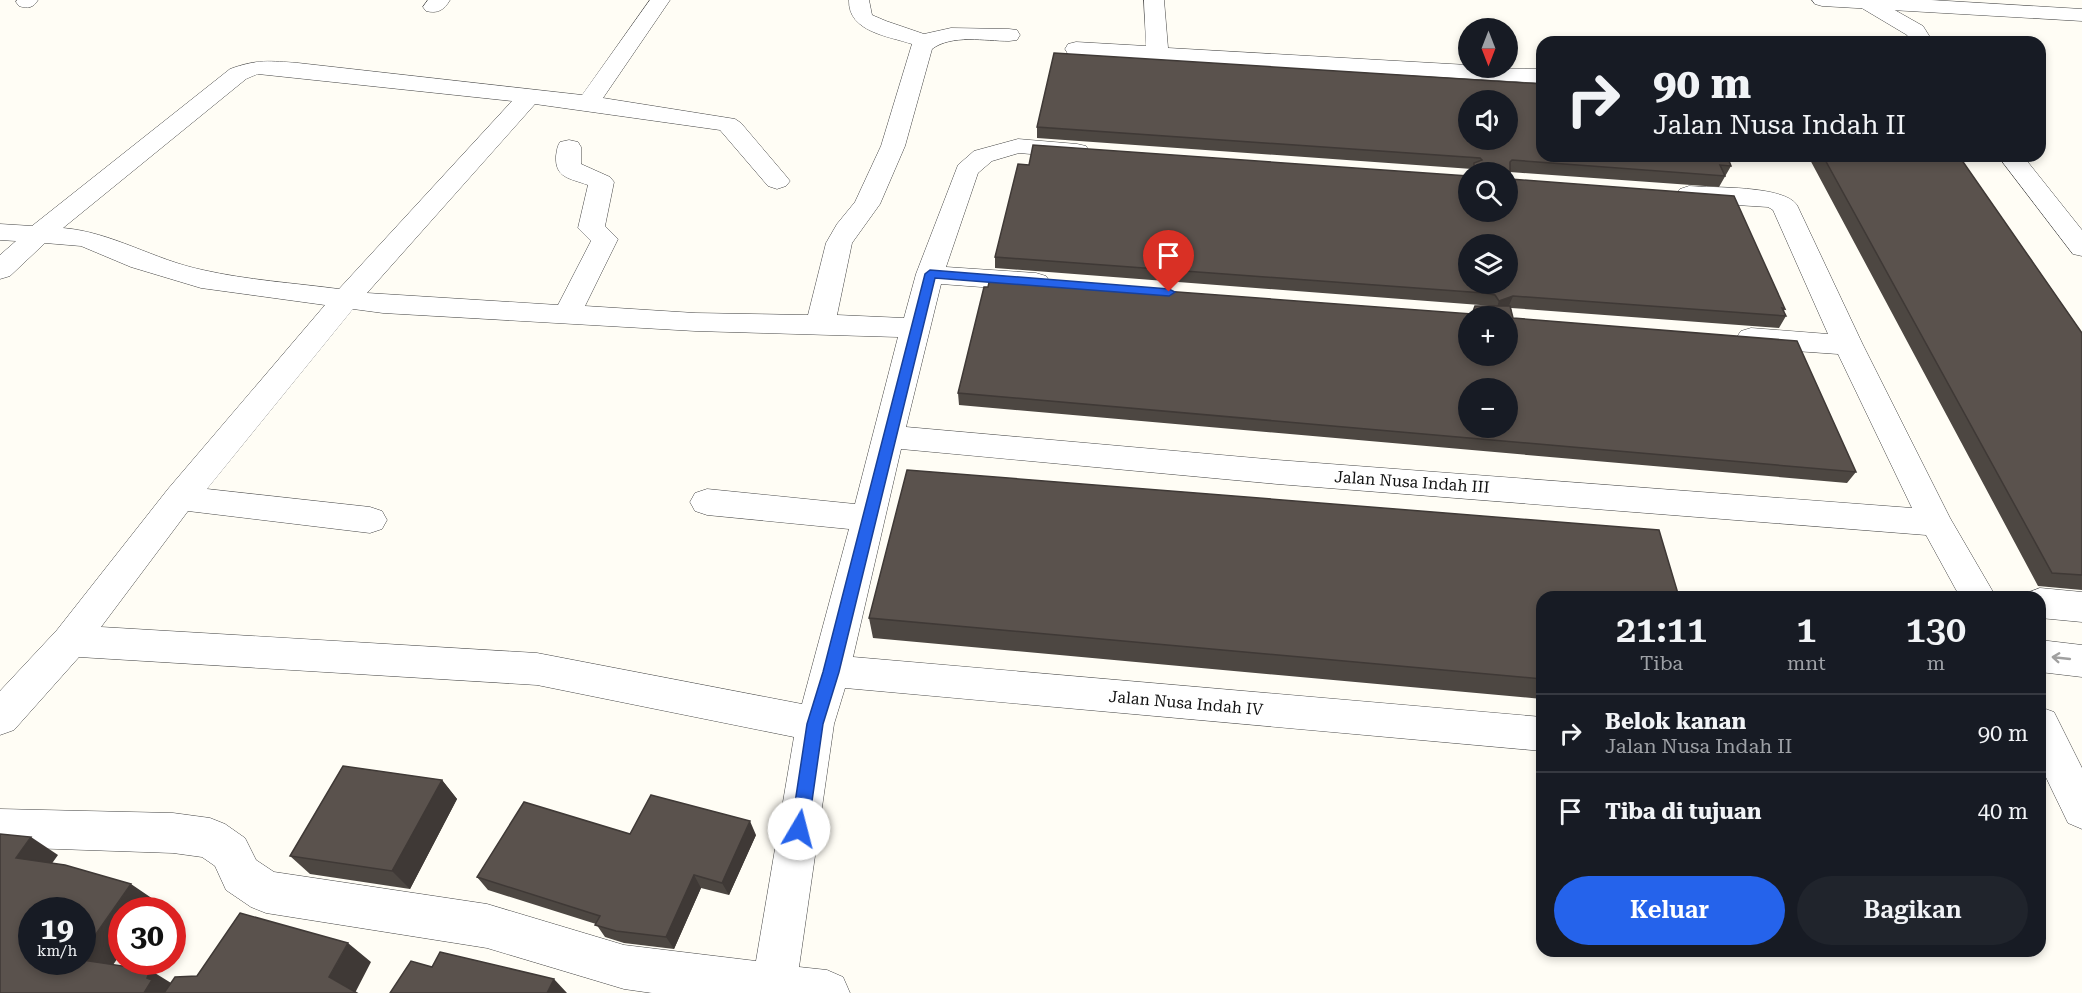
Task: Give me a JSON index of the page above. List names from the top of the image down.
{
  "streets": {
    "street": ["Jalan Nusa Indah III", "Jalan Nusa Indah IV"]
  },
  "north": "bottom",
  "page": {
    "map_buttons": ["+", "−"],
    "turn": ["90 m", "Jalan Nusa Indah II"],
    "eta": [
      "21:11",
      "Tiba",
      "1",
      "mnt",
      "130",
      "m"
    ],
    "list": [
      {
        "name": "Belok kanan",
        "note": "Jalan Nusa Indah II",
        "value": "90 m"
      },
      {
        "name": "Tiba di tujuan",
        "value": "40 m"
      }
    ],
    "buttons": ["Keluar", "Bagikan"],
    "speed": "19 km/h",
    "limit": "30"
  }
}
